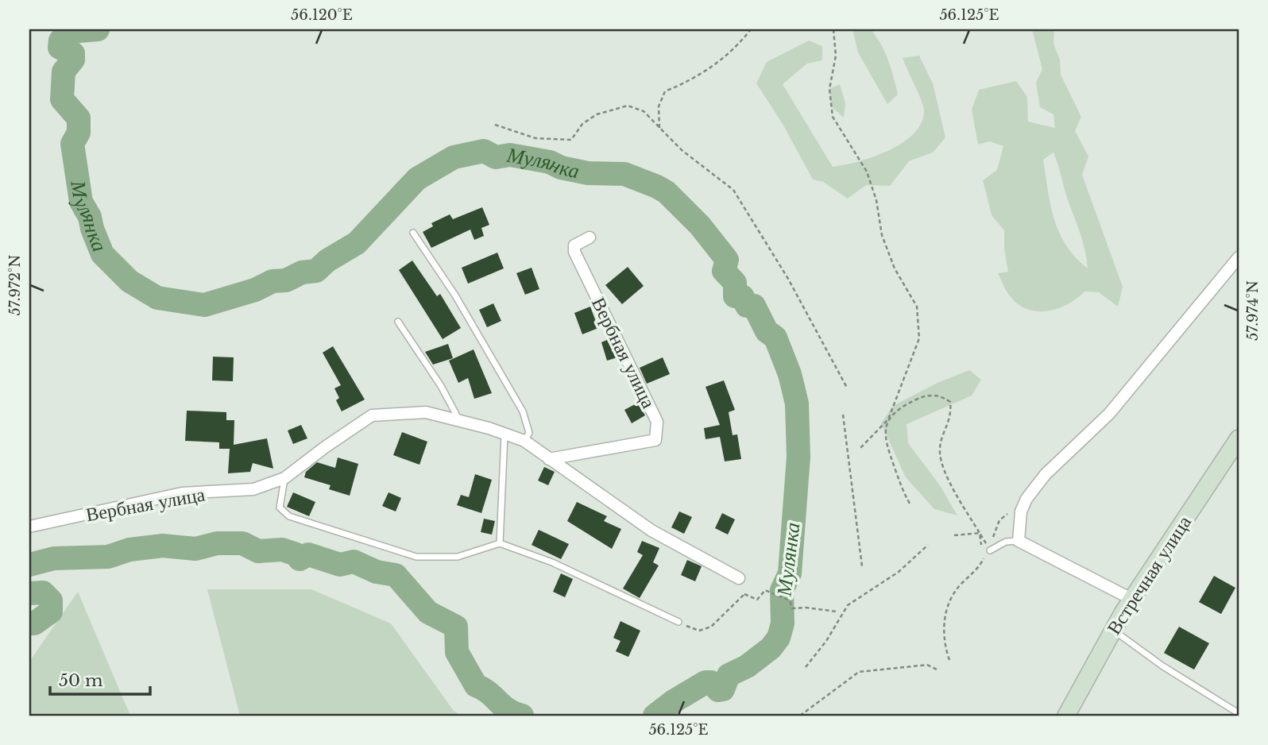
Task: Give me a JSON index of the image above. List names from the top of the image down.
{
  "streets": {
    "main road": ["Встречная улица"],
    "street": ["Вербная улица"]
  },
  "water": ["Мулянка"],
  "scale_bar": "50 m",
  "coordinates": [
    "56.120°E",
    "56.125°E",
    "57.972°N",
    "57.974°N"
  ]
}
